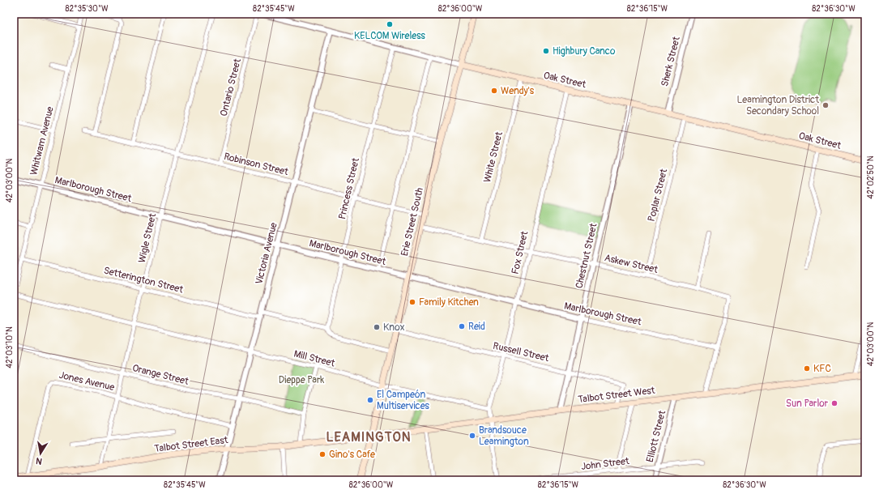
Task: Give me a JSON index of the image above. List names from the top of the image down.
{
  "streets": {
    "main road": [
      "Oak Street",
      "Erie Street South",
      "Talbot Street West",
      "Talbot Street East"
    ],
    "street": [
      "Sherk Street",
      "Ontario Street",
      "Whitwam Avenue",
      "White Street",
      "Robinson Street",
      "Princess Street",
      "Marlborough Street",
      "Poplar Street",
      "Wigle Street",
      "Fox Street",
      "Victoria Avenue",
      "Chestnut Street",
      "Askew Street",
      "Setterington Street",
      "Russell Street",
      "Mill Street",
      "Orange Street",
      "Jones Avenue",
      "Elliott Street",
      "John Street"
    ]
  },
  "crossings": [
    ["Sherk Street", "Oak Street"],
    ["Oak Street", "White Street"],
    ["Oak Street", "Princess Street"],
    ["Oak Street", "Poplar Street"],
    ["Oak Street", "Erie Street South"],
    ["Oak Street", "Fox Street"],
    ["Oak Street", "Victoria Avenue"],
    ["Oak Street", "Chestnut Street"],
    ["Ontario Street", "Robinson Street"],
    ["Whitwam Avenue", "Marlborough Street"],
    ["Whitwam Avenue", "Setterington Street"],
    ["White Street", "Askew Street"],
    ["Robinson Street", "Princess Street"],
    ["Robinson Street", "Erie Street South"],
    ["Robinson Street", "Wigle Street"],
    ["Robinson Street", "Victoria Avenue"],
    ["Princess Street", "Marlborough Street"],
    ["Marlborough Street", "Erie Street South"],
    ["Marlborough Street", "Wigle Street"],
    ["Marlborough Street", "Fox Street"],
    ["Marlborough Street", "Victoria Avenue"],
    ["Marlborough Street", "Chestnut Street"],
    ["Marlborough Street", "Askew Street"],
    ["Poplar Street", "Askew Street"],
    ["Erie Street South", "Askew Street"],
    ["Erie Street South", "Russell Street"],
    ["Erie Street South", "Mill Street"],
    ["Erie Street South", "Talbot Street West"],
    ["Erie Street South", "Talbot Street East"],
    ["Wigle Street", "Setterington Street"],
    ["Wigle Street", "Mill Street"],
    ["Wigle Street", "Orange Street"],
    ["Wigle Street", "Jones Avenue"],
    ["Wigle Street", "Talbot Street East"],
    ["Fox Street", "Askew Street"],
    ["Fox Street", "Russell Street"],
    ["Fox Street", "Mill Street"],
    ["Fox Street", "Talbot Street West"],
    ["Victoria Avenue", "Setterington Street"],
    ["Victoria Avenue", "Mill Street"],
    ["Victoria Avenue", "Orange Street"],
    ["Victoria Avenue", "Talbot Street East"],
    ["Chestnut Street", "Askew Street"],
    ["Chestnut Street", "Russell Street"],
    ["Chestnut Street", "Talbot Street West"],
    ["Russell Street", "Talbot Street West"],
    ["Jones Avenue", "Talbot Street East"],
    ["Talbot Street West", "Elliott Street"],
    ["Talbot Street West", "Talbot Street East"],
    ["Elliott Street", "John Street"]
  ],
  "districts": ["LEAMINGTON"],
  "parks": ["Dieppe Park"],
  "places": [
    "KELCOM Wireless",
    "Highbury Canco",
    "Wendy's",
    "Leamington District Secondary School",
    "Family Kitchen",
    "Reid",
    "Knox",
    "KFC",
    "El Campeón Multiservices",
    "Sun Parlor",
    "Brandsouce Leamington",
    "Gino's Cafe"
  ],
  "north": "bottom",
  "coordinates": [
    "82°35'30\"W",
    "82°35'45\"W",
    "82°36'00\"W",
    "82°36'15\"W",
    "82°36'30\"W",
    "42°02'50\"N",
    "42°03'00\"N",
    "42°03'10\"N"
  ]
}
